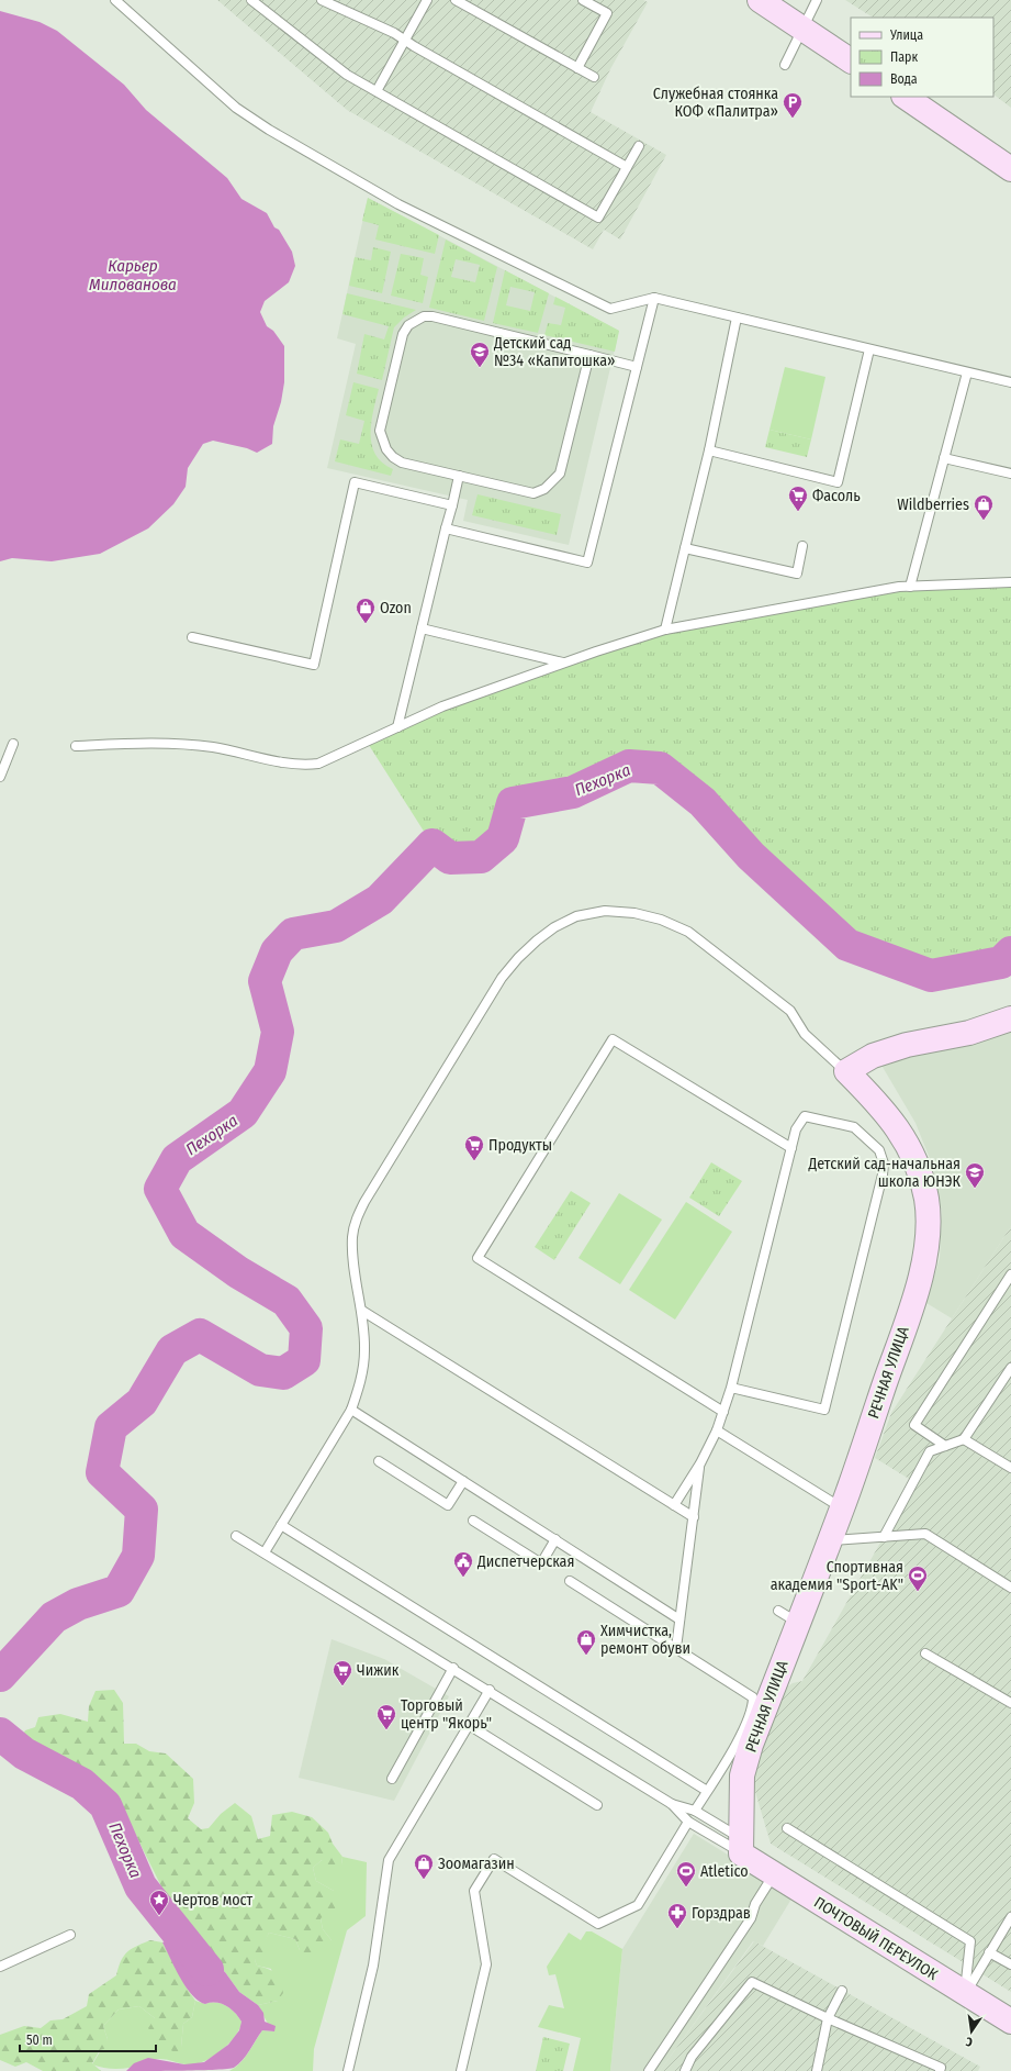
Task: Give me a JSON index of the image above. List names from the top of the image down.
{
  "streets": {
    "street": ["РЕЧНАЯ УЛИЦА", "ПОЧТОВЫЙ ПЕРЕУЛОК"]
  },
  "crossings": [
    ["РЕЧНАЯ УЛИЦА", "ПОЧТОВЫЙ ПЕРЕУЛОК"]
  ],
  "water": ["Карьер Милованова", "Пехорка"],
  "places": {
    "parking": ["Служебная стоянка КОФ «Палитра»"],
    "school or university": ["Детский сад №34 «Капитошка»", "Детский сад-начальная школа ЮНЭК"],
    "supermarket": [
      "Фасоль",
      "Продукты",
      "Чижик",
      "Торговый центр \"Якорь\""
    ],
    "shop": [
      "Wildberries",
      "Ozon",
      "Химчистка, ремонт обуви",
      "Зоомагазин"
    ],
    "public building": ["Диспетчерская"],
    "sports": ["Спортивная академия \"Sport-AK\"", "Atletico"],
    "place": ["Чертов мост"],
    "pharmacy": ["Горздрав"]
  },
  "legend": ["Улица", "Парк", "Вода"],
  "scale_bar": "50 m",
  "north": "bottom"
}
